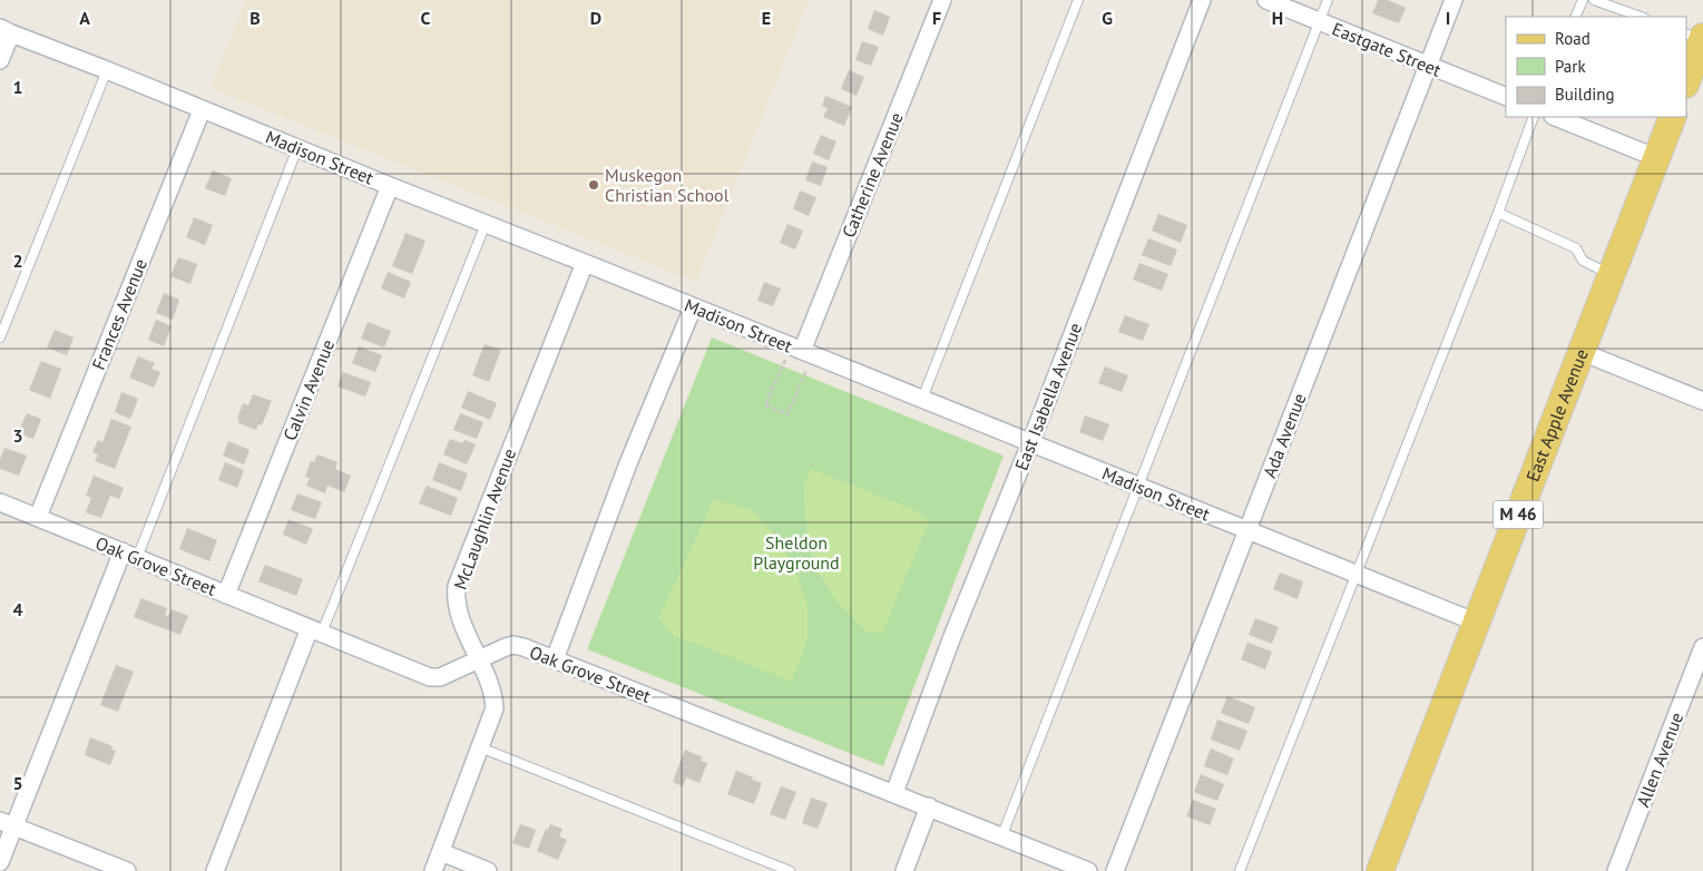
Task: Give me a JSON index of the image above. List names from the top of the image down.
{
  "streets": {
    "main road": ["East Apple Avenue", "M 46"],
    "street": [
      "Eastgate Street",
      "Madison Street",
      "Catherine Avenue",
      "Frances Avenue",
      "Calvin Avenue",
      "East Isabella Avenue",
      "Ada Avenue",
      "McLaughlin Avenue",
      "Oak Grove Street",
      "Allen Avenue"
    ]
  },
  "crossings": [
    ["Eastgate Street", "Ada Avenue"],
    ["Madison Street", "Catherine Avenue"],
    ["Madison Street", "Frances Avenue"],
    ["Madison Street", "Calvin Avenue"],
    ["Madison Street", "East Isabella Avenue"],
    ["Madison Street", "East Apple Avenue"],
    ["Madison Street", "Ada Avenue"],
    ["Madison Street", "McLaughlin Avenue"],
    ["Frances Avenue", "Oak Grove Street"],
    ["Calvin Avenue", "Oak Grove Street"],
    ["East Isabella Avenue", "Oak Grove Street"],
    ["McLaughlin Avenue", "Oak Grove Street"]
  ],
  "parks": ["Sheldon Playground"],
  "places": ["Muskegon Christian School"],
  "legend": ["Road", "Park", "Building"],
  "grid": {
    "columns": [
      "A",
      "B",
      "C",
      "D",
      "E",
      "F",
      "G",
      "H",
      "I"
    ],
    "rows": [
      "1",
      "2",
      "3",
      "4",
      "5"
    ]
  }
}
